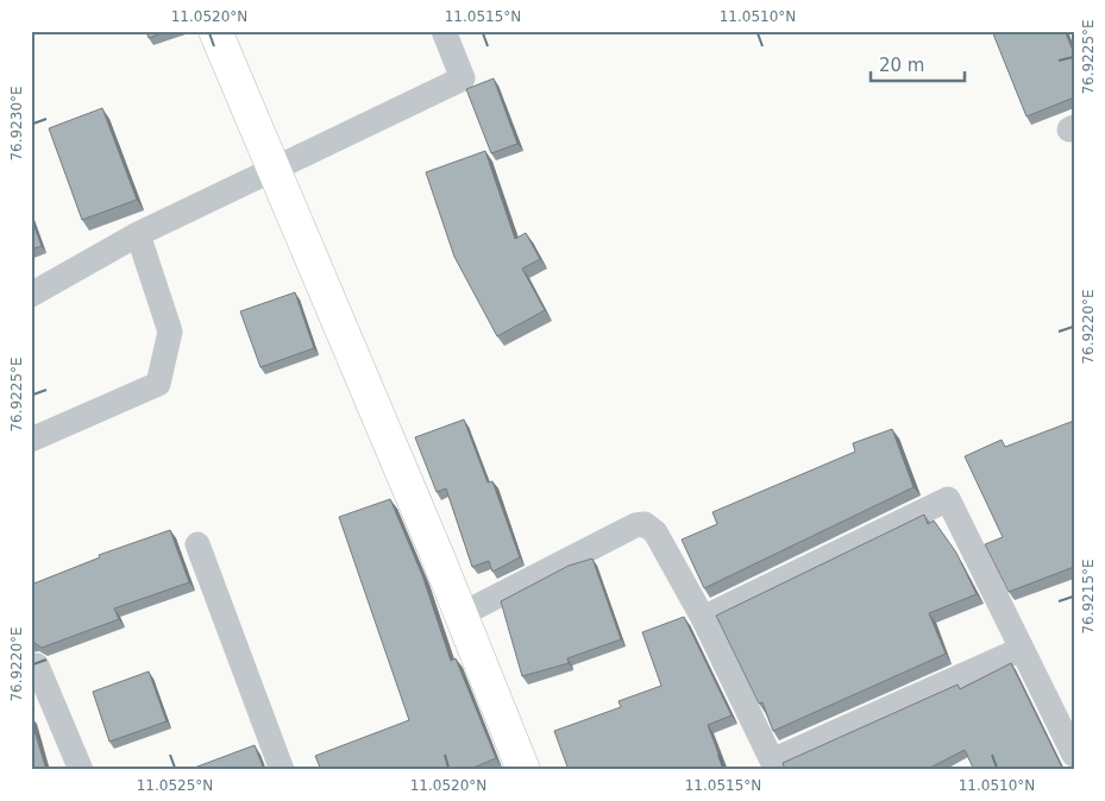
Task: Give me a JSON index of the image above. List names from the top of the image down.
{
  "scale_bar": "20 m",
  "coordinates": [
    "11.0520°N",
    "11.0515°N",
    "11.0510°N",
    "76.9225°E",
    "76.9230°E",
    "76.9220°E",
    "76.9215°E",
    "11.0525°N"
  ]
}
